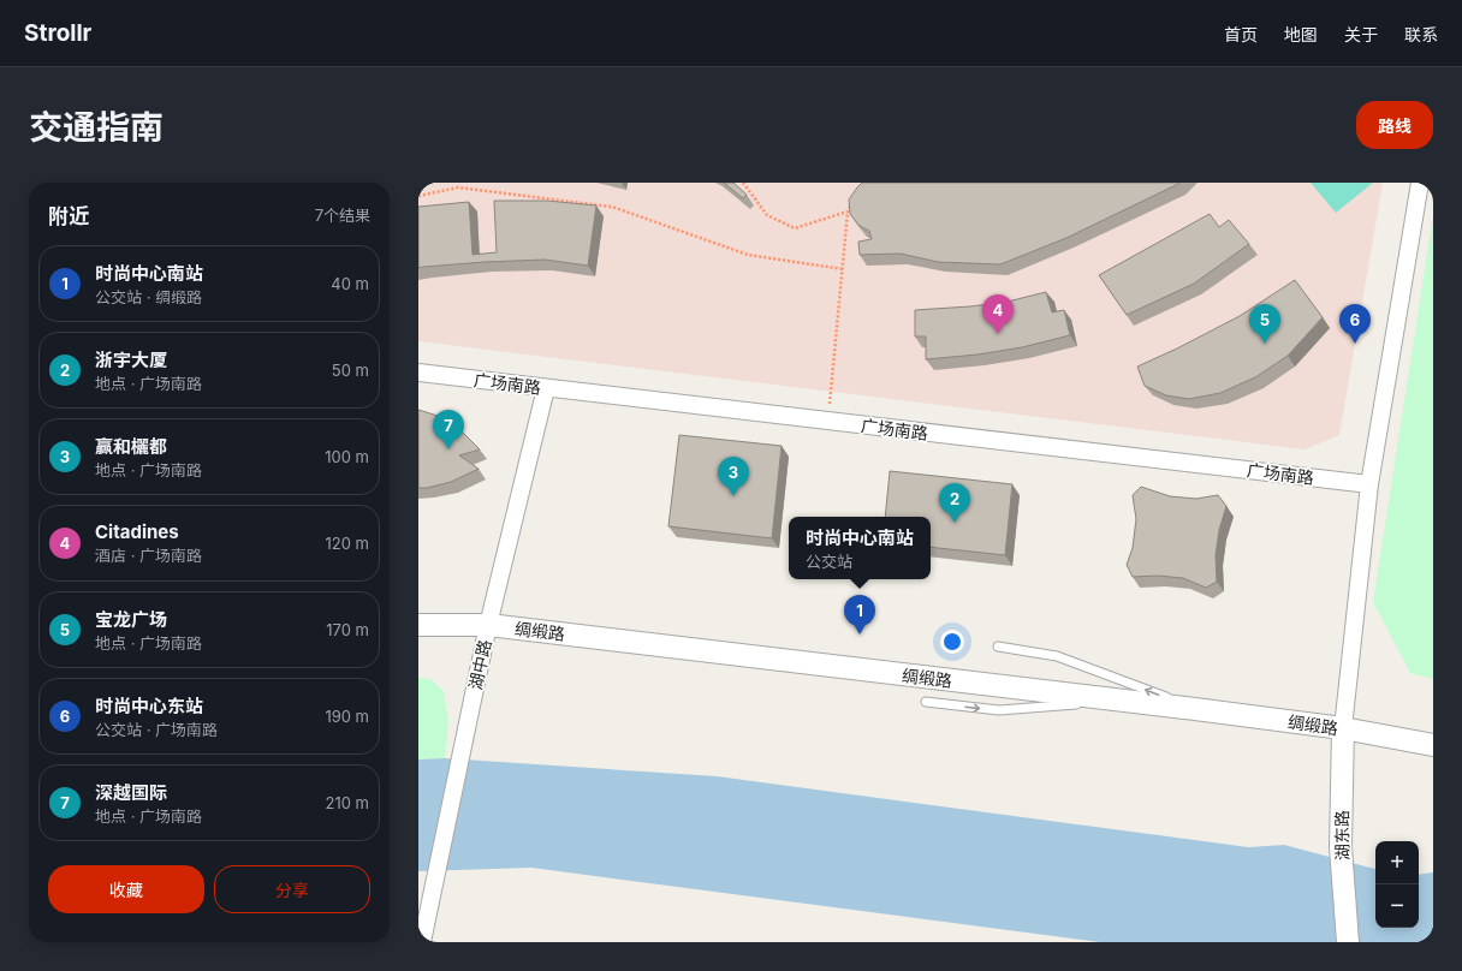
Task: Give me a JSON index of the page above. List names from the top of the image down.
{
  "streets": {
    "street": [
      "广场南路",
      "绸缎路",
      "湖中路",
      "湖东路"
    ]
  },
  "crossings": [
    ["广场南路", "湖中路"],
    ["绸缎路", "湖中路"],
    ["绸缎路", "湖东路"]
  ],
  "page": {
    "header": "Strollr",
    "nav": [
      "首页",
      "地图",
      "关于",
      "联系"
    ],
    "title": "交通指南",
    "buttons": [
      "路线",
      ["收藏", "分享"]
    ],
    "heading": ["附近", "7个结果"],
    "list": [
      {
        "mark": "1",
        "name": "时尚中心南站",
        "note": "公交站 · 绸缎路",
        "value": "40 m"
      },
      {
        "mark": "2",
        "name": "浙宇大厦",
        "note": "地点 · 广场南路",
        "value": "50 m"
      },
      {
        "mark": "3",
        "name": "赢和欐都",
        "note": "地点 · 广场南路",
        "value": "100 m"
      },
      {
        "mark": "4",
        "name": "Citadines",
        "note": "酒店 · 广场南路",
        "value": "120 m"
      },
      {
        "mark": "5",
        "name": "宝龙广场",
        "note": "地点 · 广场南路",
        "value": "170 m"
      },
      {
        "mark": "6",
        "name": "时尚中心东站",
        "note": "公交站 · 广场南路",
        "value": "190 m"
      },
      {
        "mark": "7",
        "name": "深越国际",
        "note": "地点 · 广场南路",
        "value": "210 m"
      }
    ],
    "pins": [
      "4",
      "5",
      "6",
      "7",
      "3",
      "2",
      "1"
    ],
    "popup": ["时尚中心南站", "公交站"],
    "map_buttons": ["+", "−"]
  }
}
